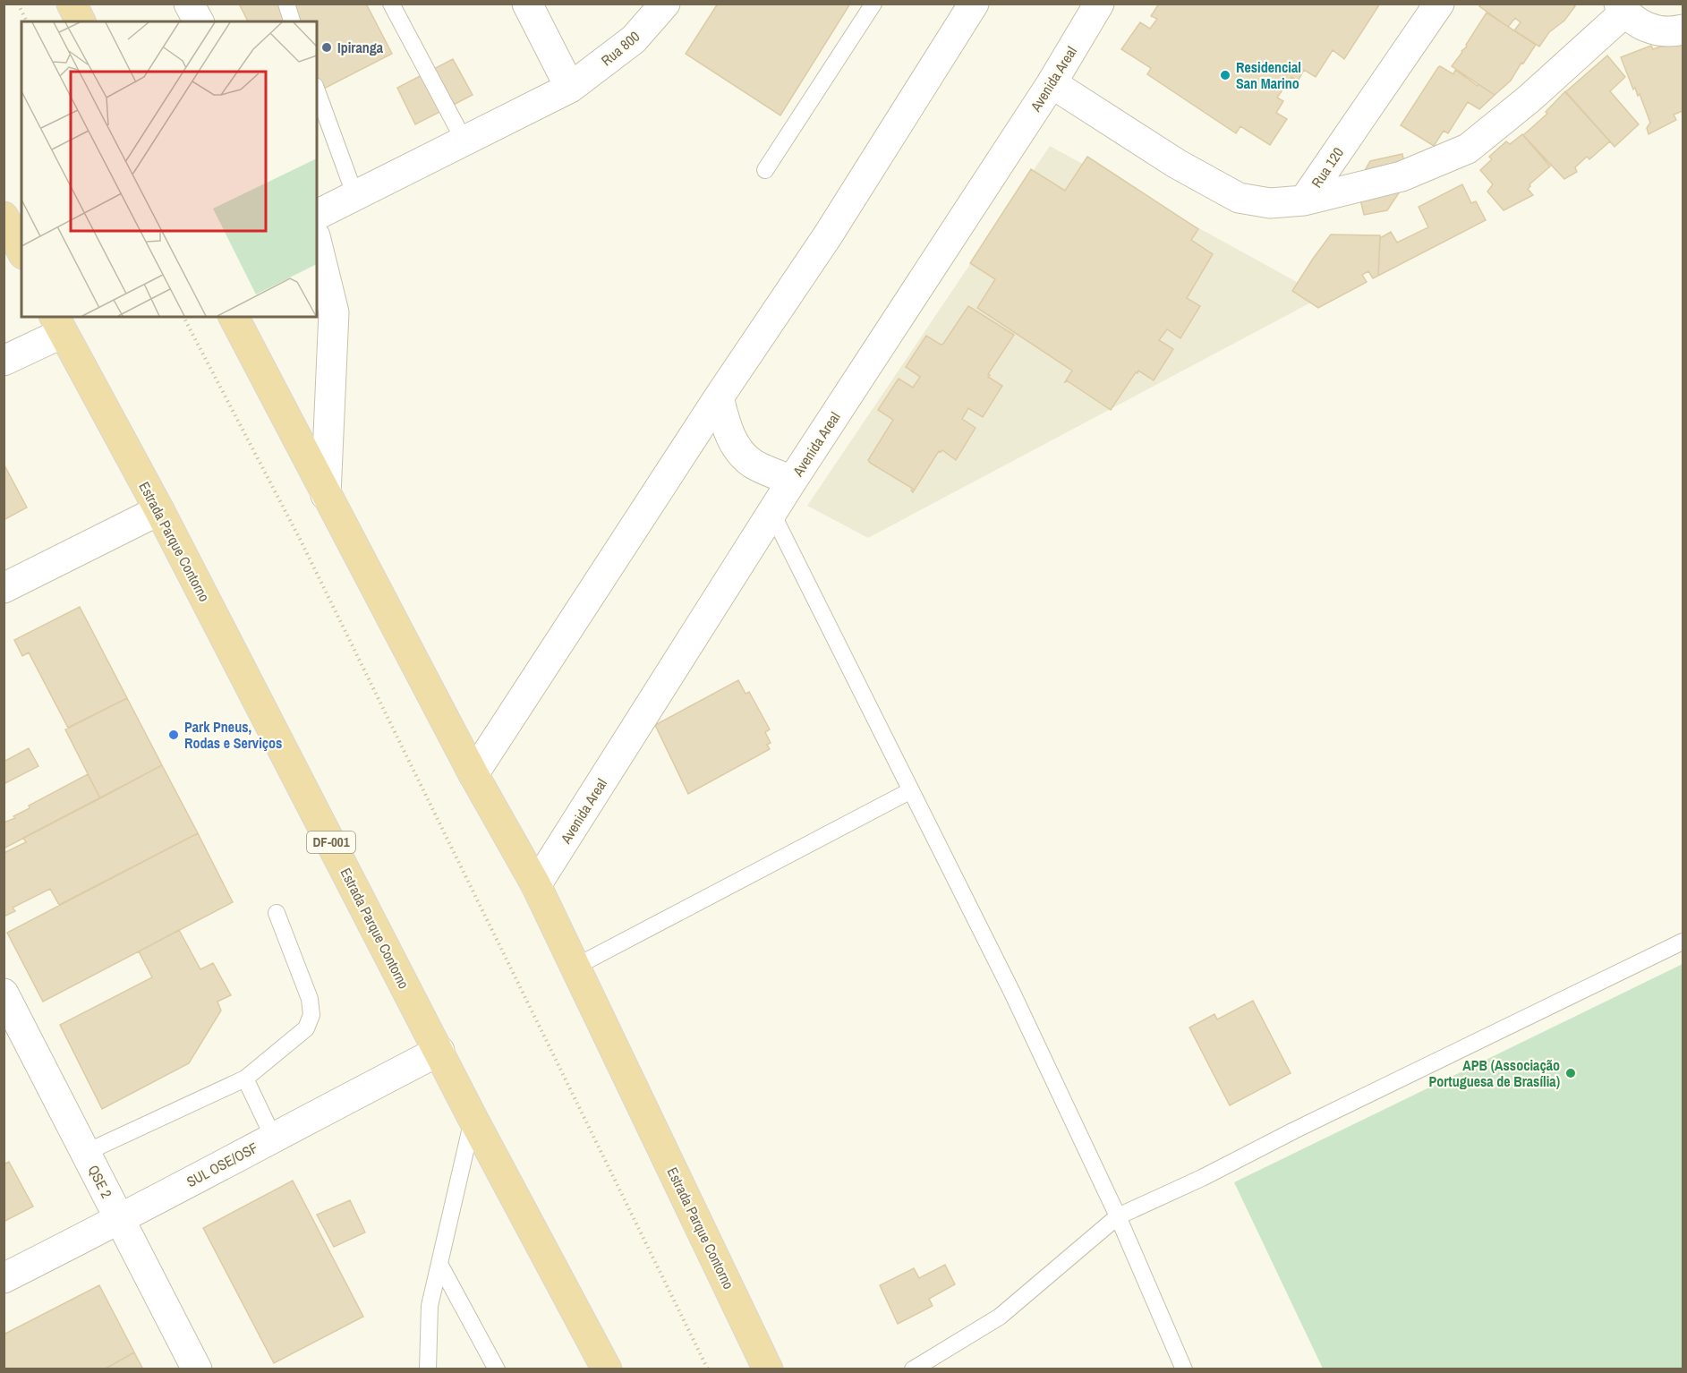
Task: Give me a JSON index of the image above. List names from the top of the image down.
{
  "streets": {
    "highway": ["Estrada Parque Contorno", "DF-001"],
    "street": [
      "Rua 800",
      "Avenida Areal",
      "Rua 120",
      "SUL OSE/OSF",
      "QSE 2"
    ]
  },
  "crossings": [
    ["Avenida Areal", "Rua 120"],
    ["Avenida Areal", "Estrada Parque Contorno"],
    ["Estrada Parque Contorno", "SUL OSE/OSF"],
    ["SUL OSE/OSF", "QSE 2"]
  ],
  "places": [
    "Ipiranga",
    "Residencial San Marino",
    "Park Pneus, Rodas e Serviços",
    "APB (Associação Portuguesa de Brasília)"
  ]
}
